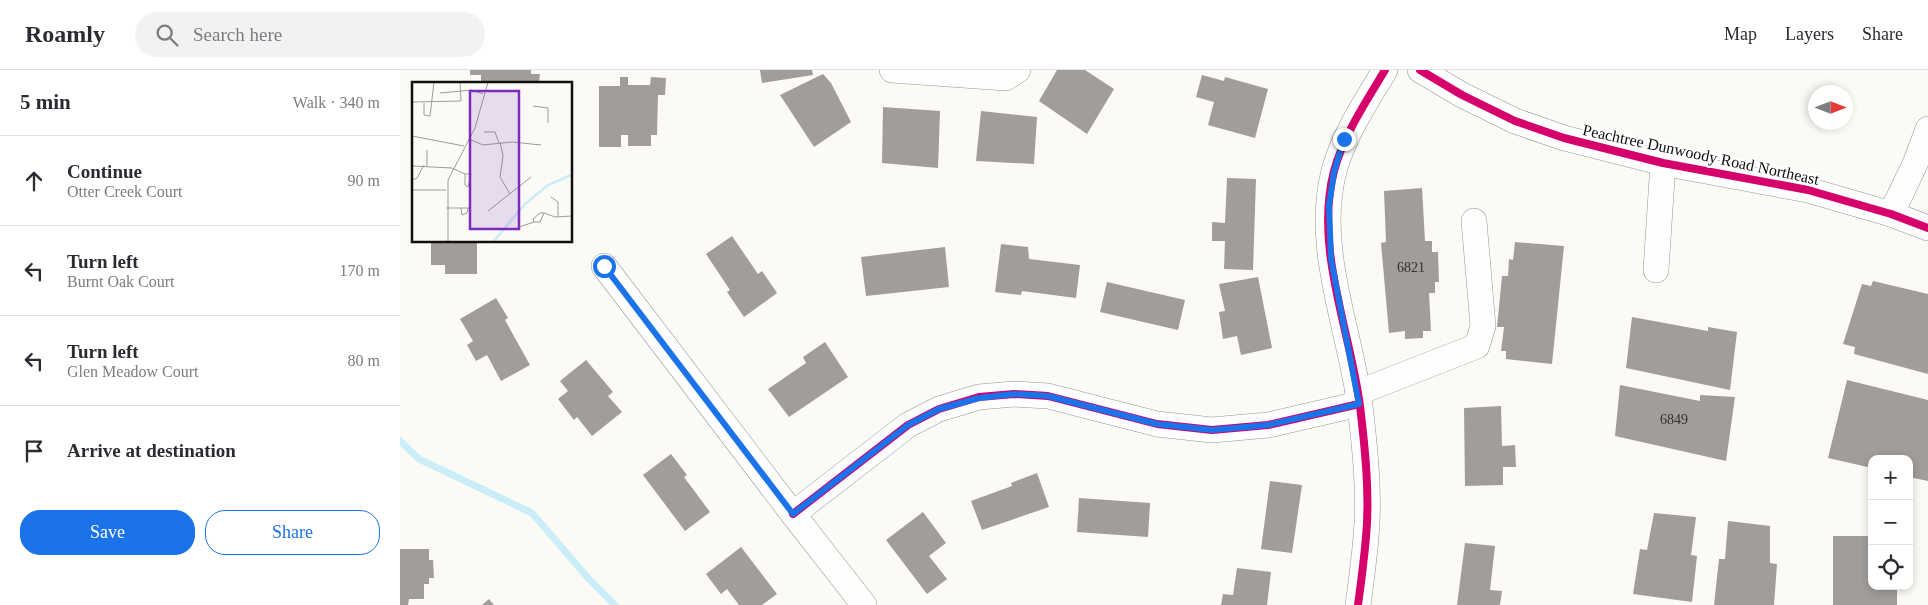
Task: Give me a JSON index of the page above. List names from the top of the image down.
{
  "streets": {
    "street": ["Peachtree Dunwoody Road Northeast"]
  },
  "house_numbers": ["6821", "6849"],
  "north": "right",
  "page": {
    "header": "Roamly",
    "search": "Search here",
    "nav": ["Map", "Layers", "Share"],
    "heading": ["5 min", "Walk · 340 m"],
    "list": [
      ["Continue", "Otter Creek Court", "90 m"],
      ["Turn left", "Burnt Oak Court", "170 m"],
      ["Turn left", "Glen Meadow Court", "80 m"],
      "Arrive at destination"
    ],
    "map_buttons": ["+", "−"],
    "buttons": ["Save", "Share"]
  }
}
